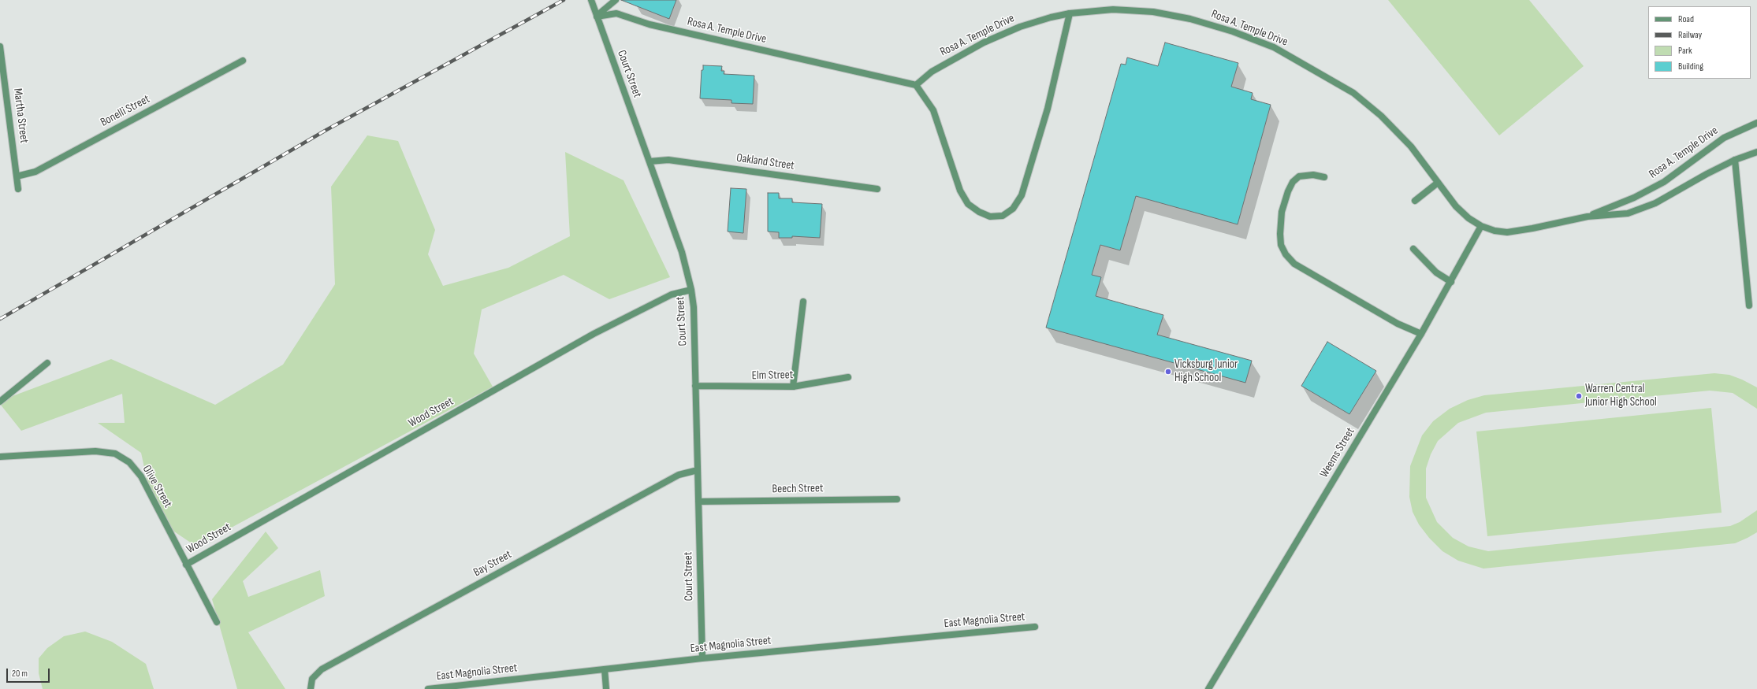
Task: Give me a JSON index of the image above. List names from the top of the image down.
{
  "streets": {
    "street": [
      "Rosa A. Temple Drive",
      "Court Street",
      "Bonelli Street",
      "Martha Street",
      "Oakland Street",
      "Elm Street",
      "Wood Street",
      "Weems Street",
      "Olive Street",
      "Beech Street",
      "Bay Street",
      "East Magnolia Street"
    ]
  },
  "crossings": [
    ["Rosa A. Temple Drive", "Court Street"],
    ["Rosa A. Temple Drive", "Weems Street"],
    ["Court Street", "Oakland Street"],
    ["Court Street", "Elm Street"],
    ["Court Street", "Wood Street"],
    ["Court Street", "Beech Street"],
    ["Court Street", "Bay Street"],
    ["Court Street", "East Magnolia Street"],
    ["Bonelli Street", "Martha Street"],
    ["Wood Street", "Olive Street"]
  ],
  "places": ["Vicksburg Junior High School", "Warren Central Junior High School"],
  "legend": [
    "Road",
    "Railway",
    "Park",
    "Building"
  ],
  "scale_bar": "20 m"
}
